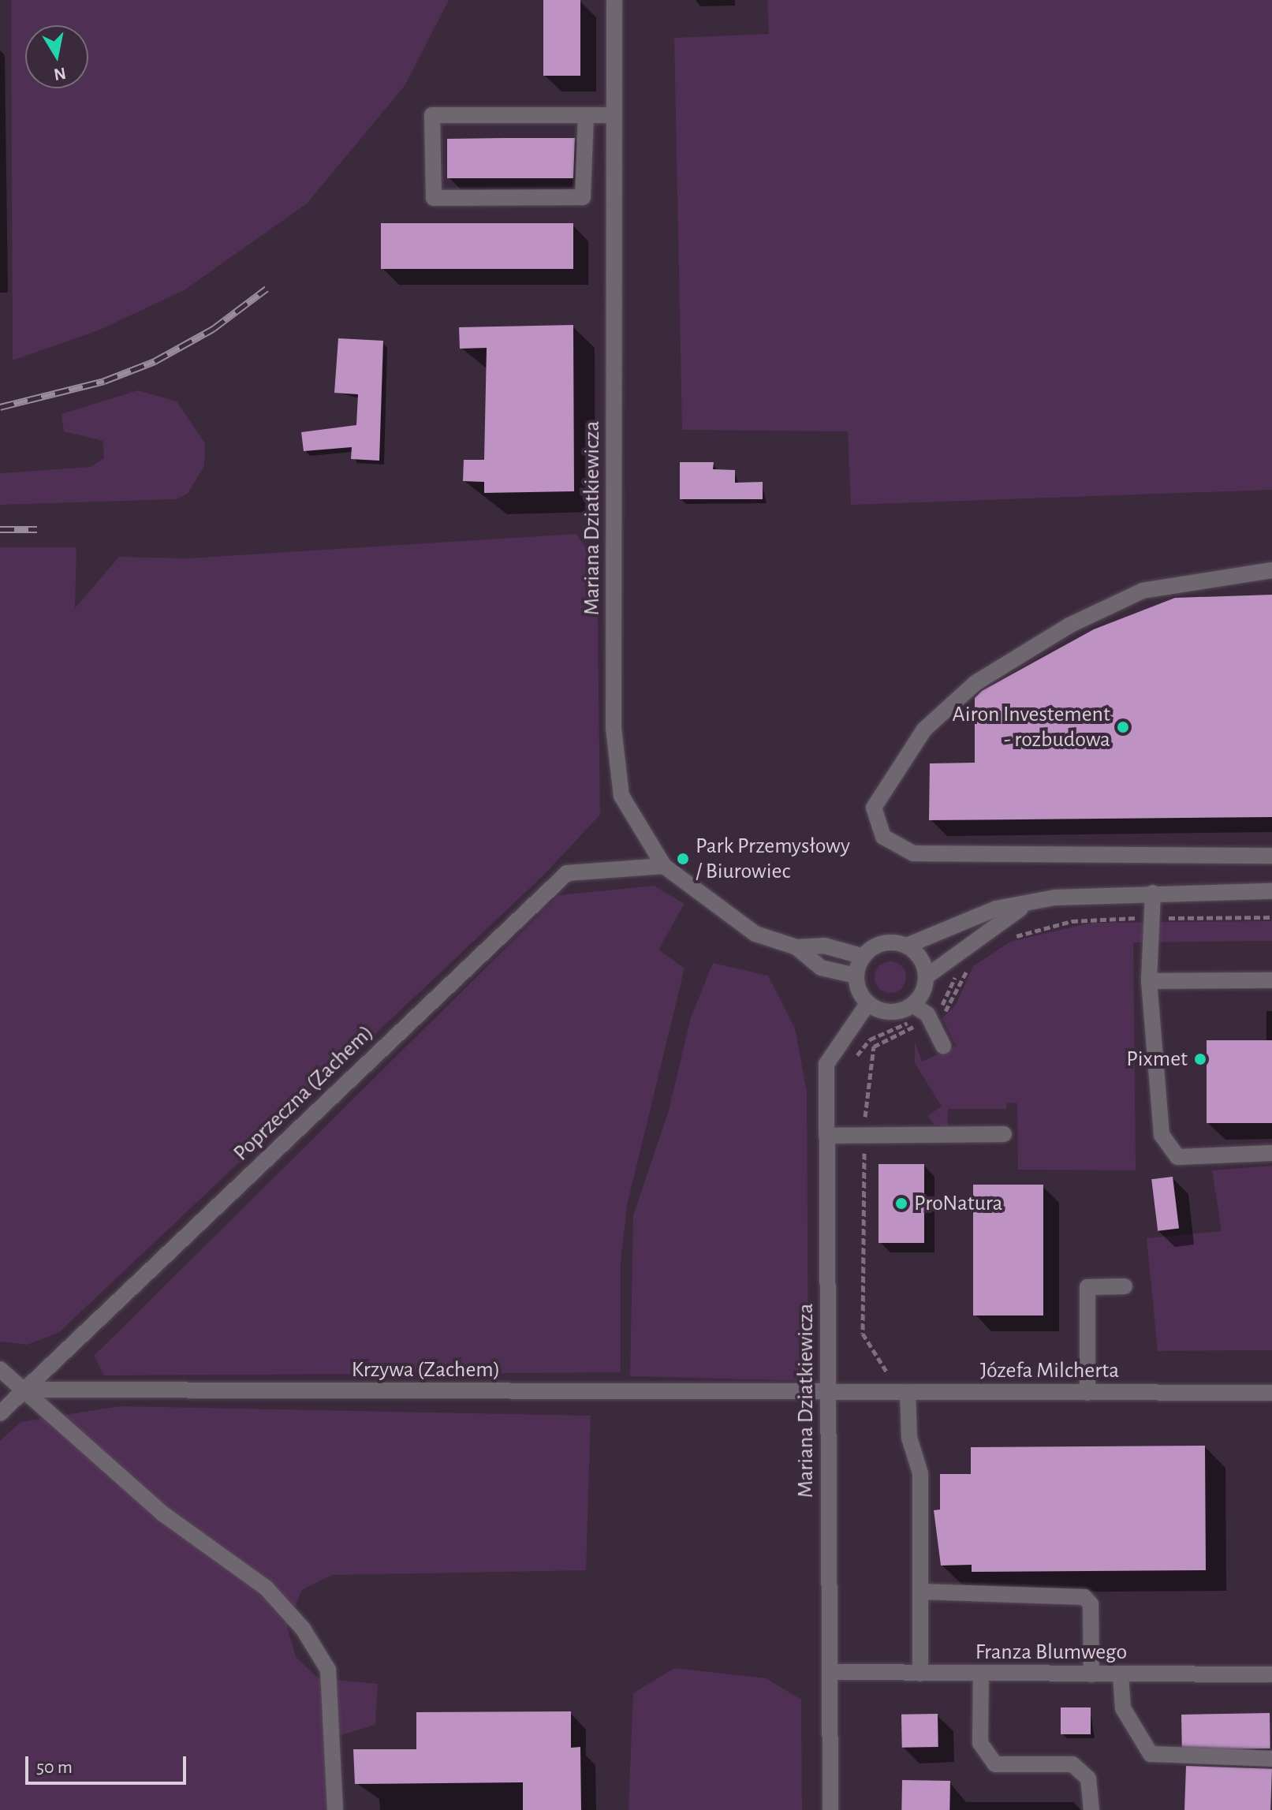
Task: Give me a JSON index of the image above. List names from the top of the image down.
{
  "streets": {
    "street": [
      "Mariana Dziatkiewicza",
      "Poprzeczna (Zachem)",
      "Krzywa (Zachem)",
      "Józefa Milcherta",
      "Franza Blumwego"
    ]
  },
  "crossings": [
    ["Mariana Dziatkiewicza", "Poprzeczna (Zachem)"],
    ["Mariana Dziatkiewicza", "Krzywa (Zachem)"],
    ["Mariana Dziatkiewicza", "Józefa Milcherta"],
    ["Mariana Dziatkiewicza", "Franza Blumwego"],
    ["Poprzeczna (Zachem)", "Krzywa (Zachem)"],
    ["Krzywa (Zachem)", "Józefa Milcherta"]
  ],
  "places": [
    "Airon Investement - rozbudowa",
    "Park Przemysłowy / Biurowiec",
    "Pixmet",
    "ProNatura"
  ],
  "scale_bar": "50 m",
  "north": "bottom"
}
